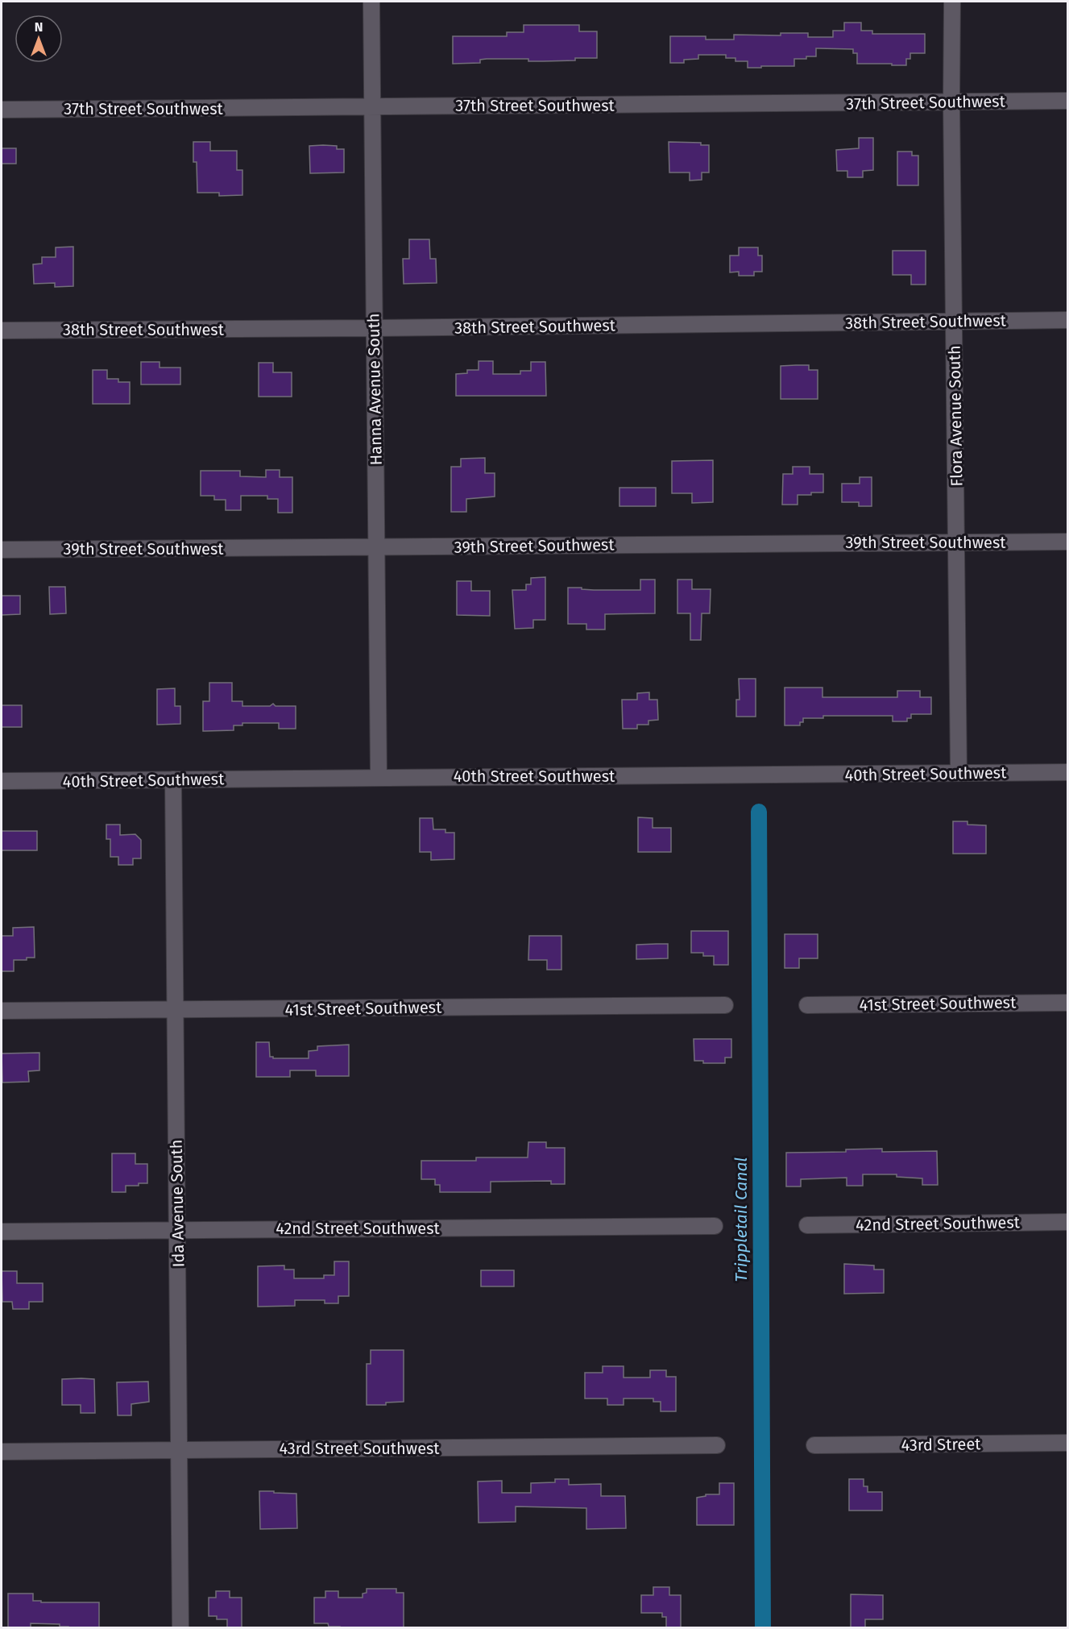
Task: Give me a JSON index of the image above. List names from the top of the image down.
{
  "streets": {
    "street": [
      "37th Street Southwest",
      "38th Street Southwest",
      "Hanna Avenue South",
      "Flora Avenue South",
      "39th Street Southwest",
      "40th Street Southwest",
      "41st Street Southwest",
      "Ida Avenue South",
      "42nd Street Southwest",
      "43rd Street",
      "43rd Street Southwest"
    ]
  },
  "crossings": [
    ["37th Street Southwest", "Hanna Avenue South"],
    ["37th Street Southwest", "Flora Avenue South"],
    ["38th Street Southwest", "Hanna Avenue South"],
    ["38th Street Southwest", "Flora Avenue South"],
    ["Hanna Avenue South", "39th Street Southwest"],
    ["Hanna Avenue South", "40th Street Southwest"],
    ["Flora Avenue South", "39th Street Southwest"],
    ["Flora Avenue South", "40th Street Southwest"],
    ["40th Street Southwest", "Ida Avenue South"],
    ["41st Street Southwest", "Ida Avenue South"],
    ["Ida Avenue South", "42nd Street Southwest"],
    ["Ida Avenue South", "43rd Street Southwest"]
  ],
  "water": ["Trippletail Canal"],
  "north": "top"
}
